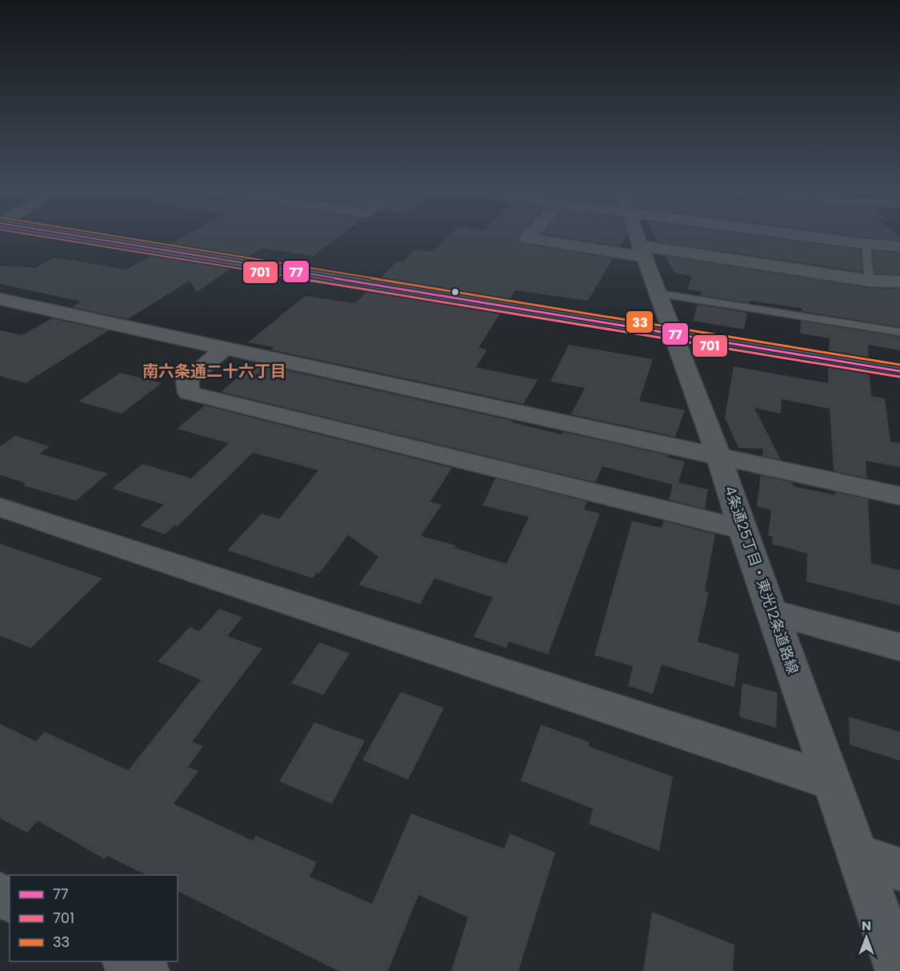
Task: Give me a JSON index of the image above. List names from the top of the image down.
{
  "streets": {
    "street": ["4条通25丁目・東光12条道路線"]
  },
  "districts": ["南六条通二十六丁目"],
  "lines": ["transit line 77", "transit line 701", "transit line 33"],
  "legend": ["77", "701", "33"],
  "north": "top"
}
